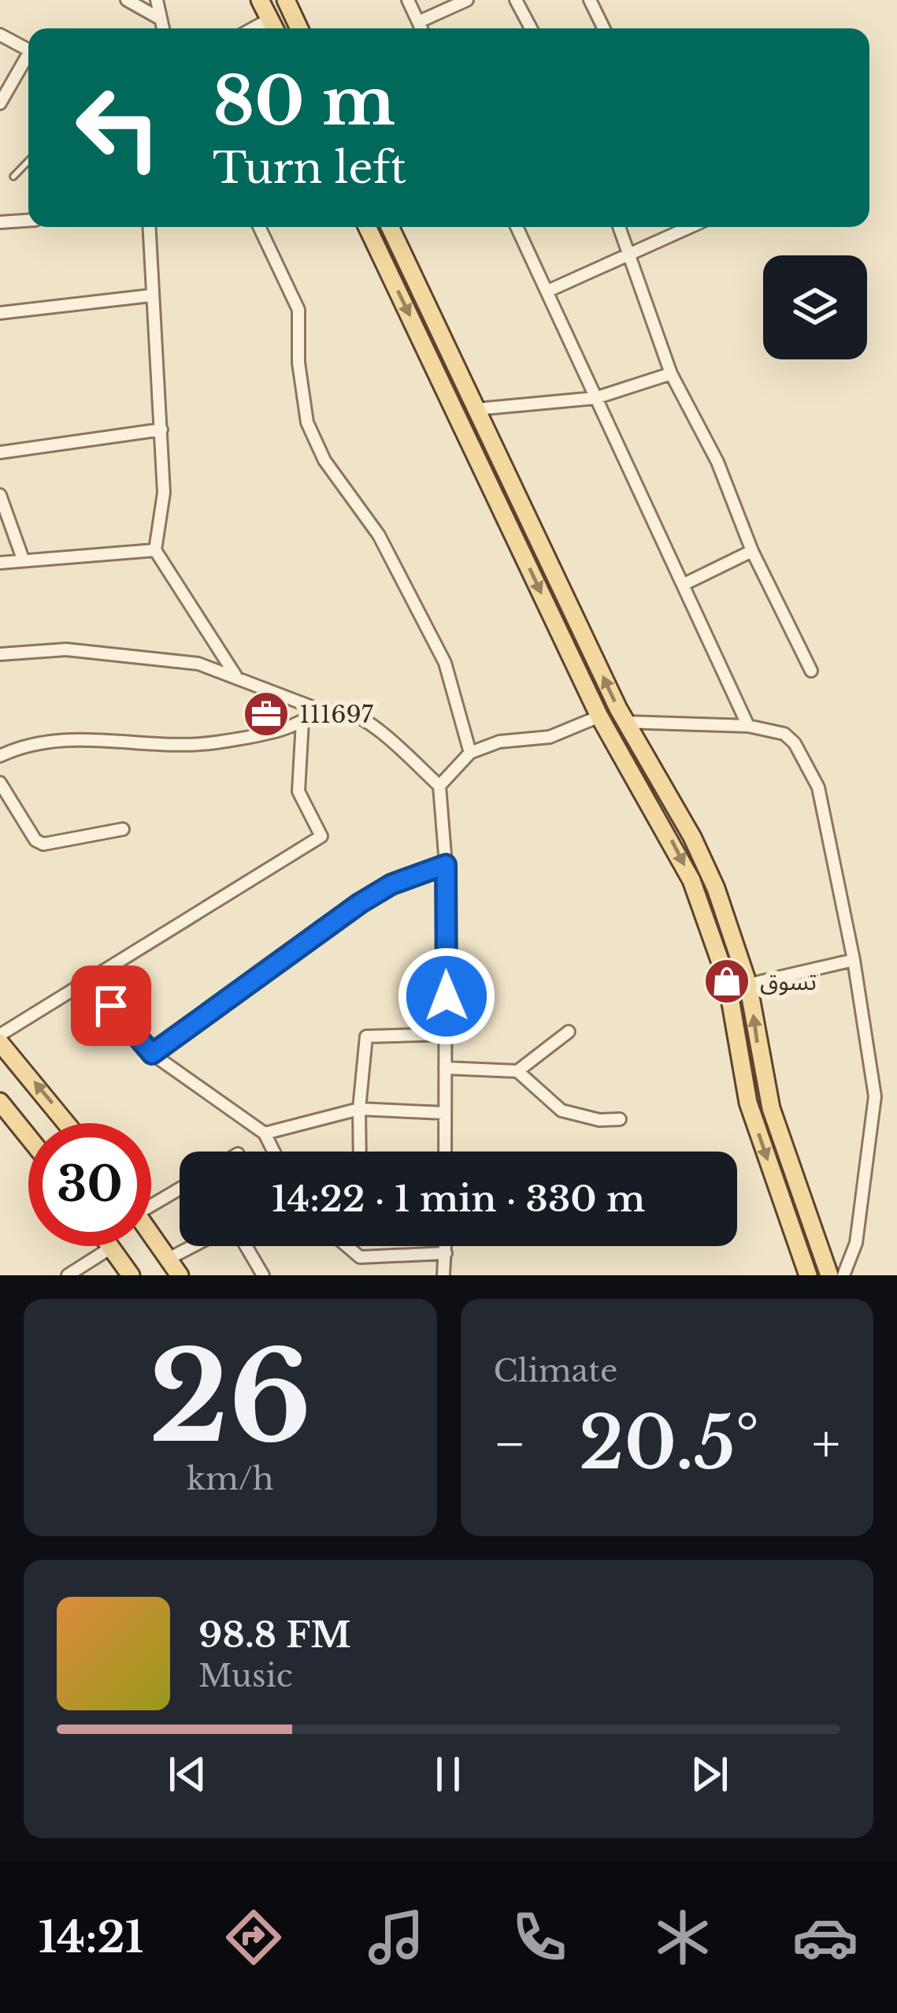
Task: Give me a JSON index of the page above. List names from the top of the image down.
{
  "places": {
    "office": ["111697"],
    "shop": ["تسوق"]
  },
  "page": {
    "turn": ["80 m", "Turn left"],
    "limit": "30",
    "trip": "14:22 · 1 min · 330 m",
    "tile": [
      ["26", "km/h"],
      "Climate"
    ],
    "heat": ["−", "20.5°", "+"],
    "song": ["98.8 FM", "Music"],
    "tabs": "14:21"
  }
}
